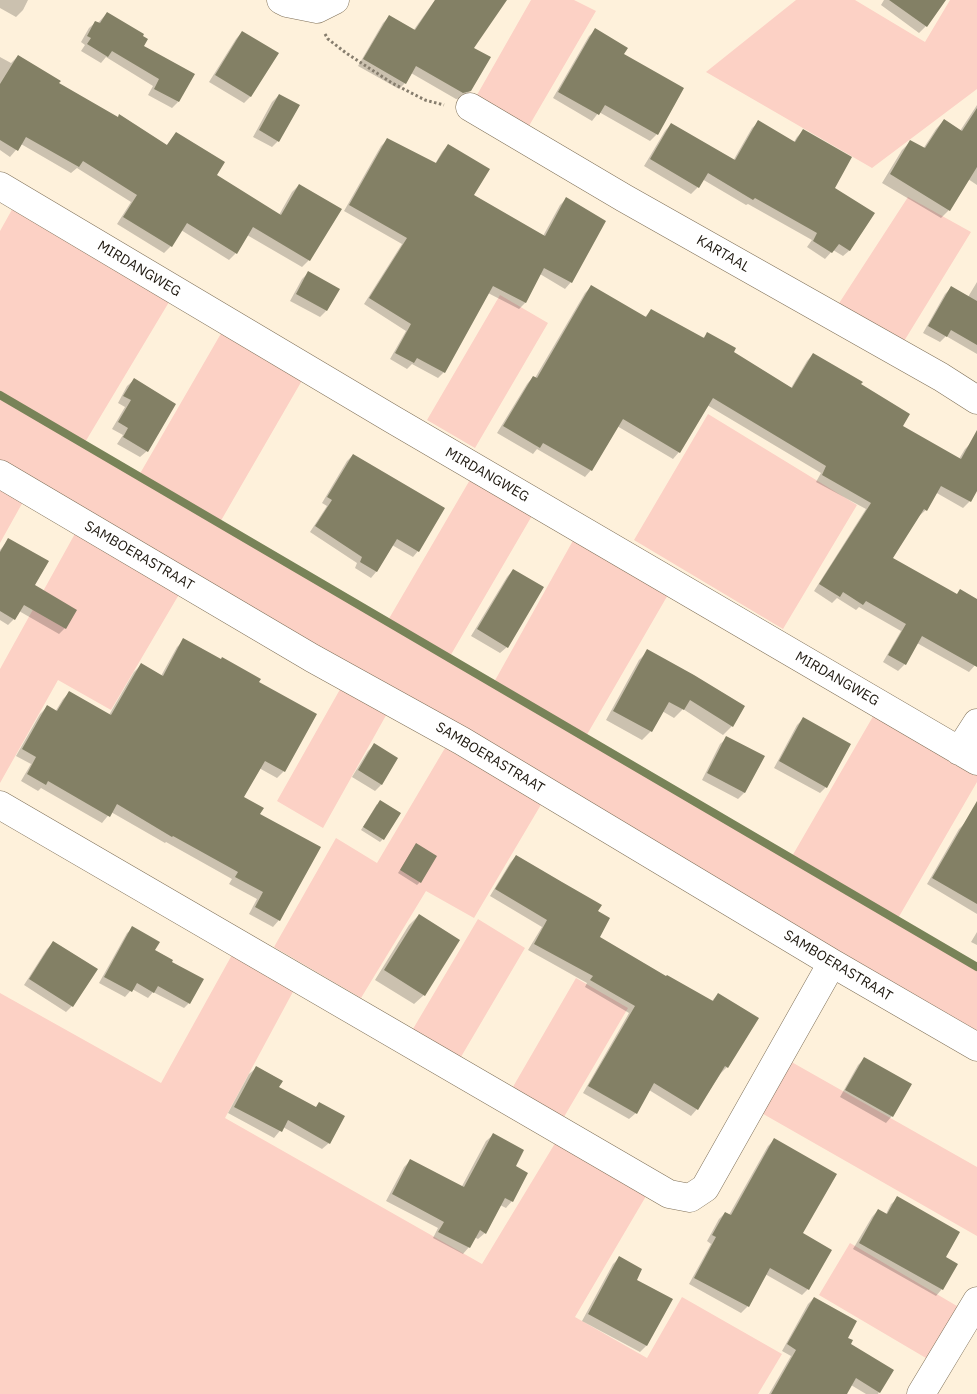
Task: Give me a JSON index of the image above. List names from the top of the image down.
{
  "streets": {
    "street": ["KARTAAL", "MIRDANGWEG", "SAMBOERASTRAAT"]
  }
}
